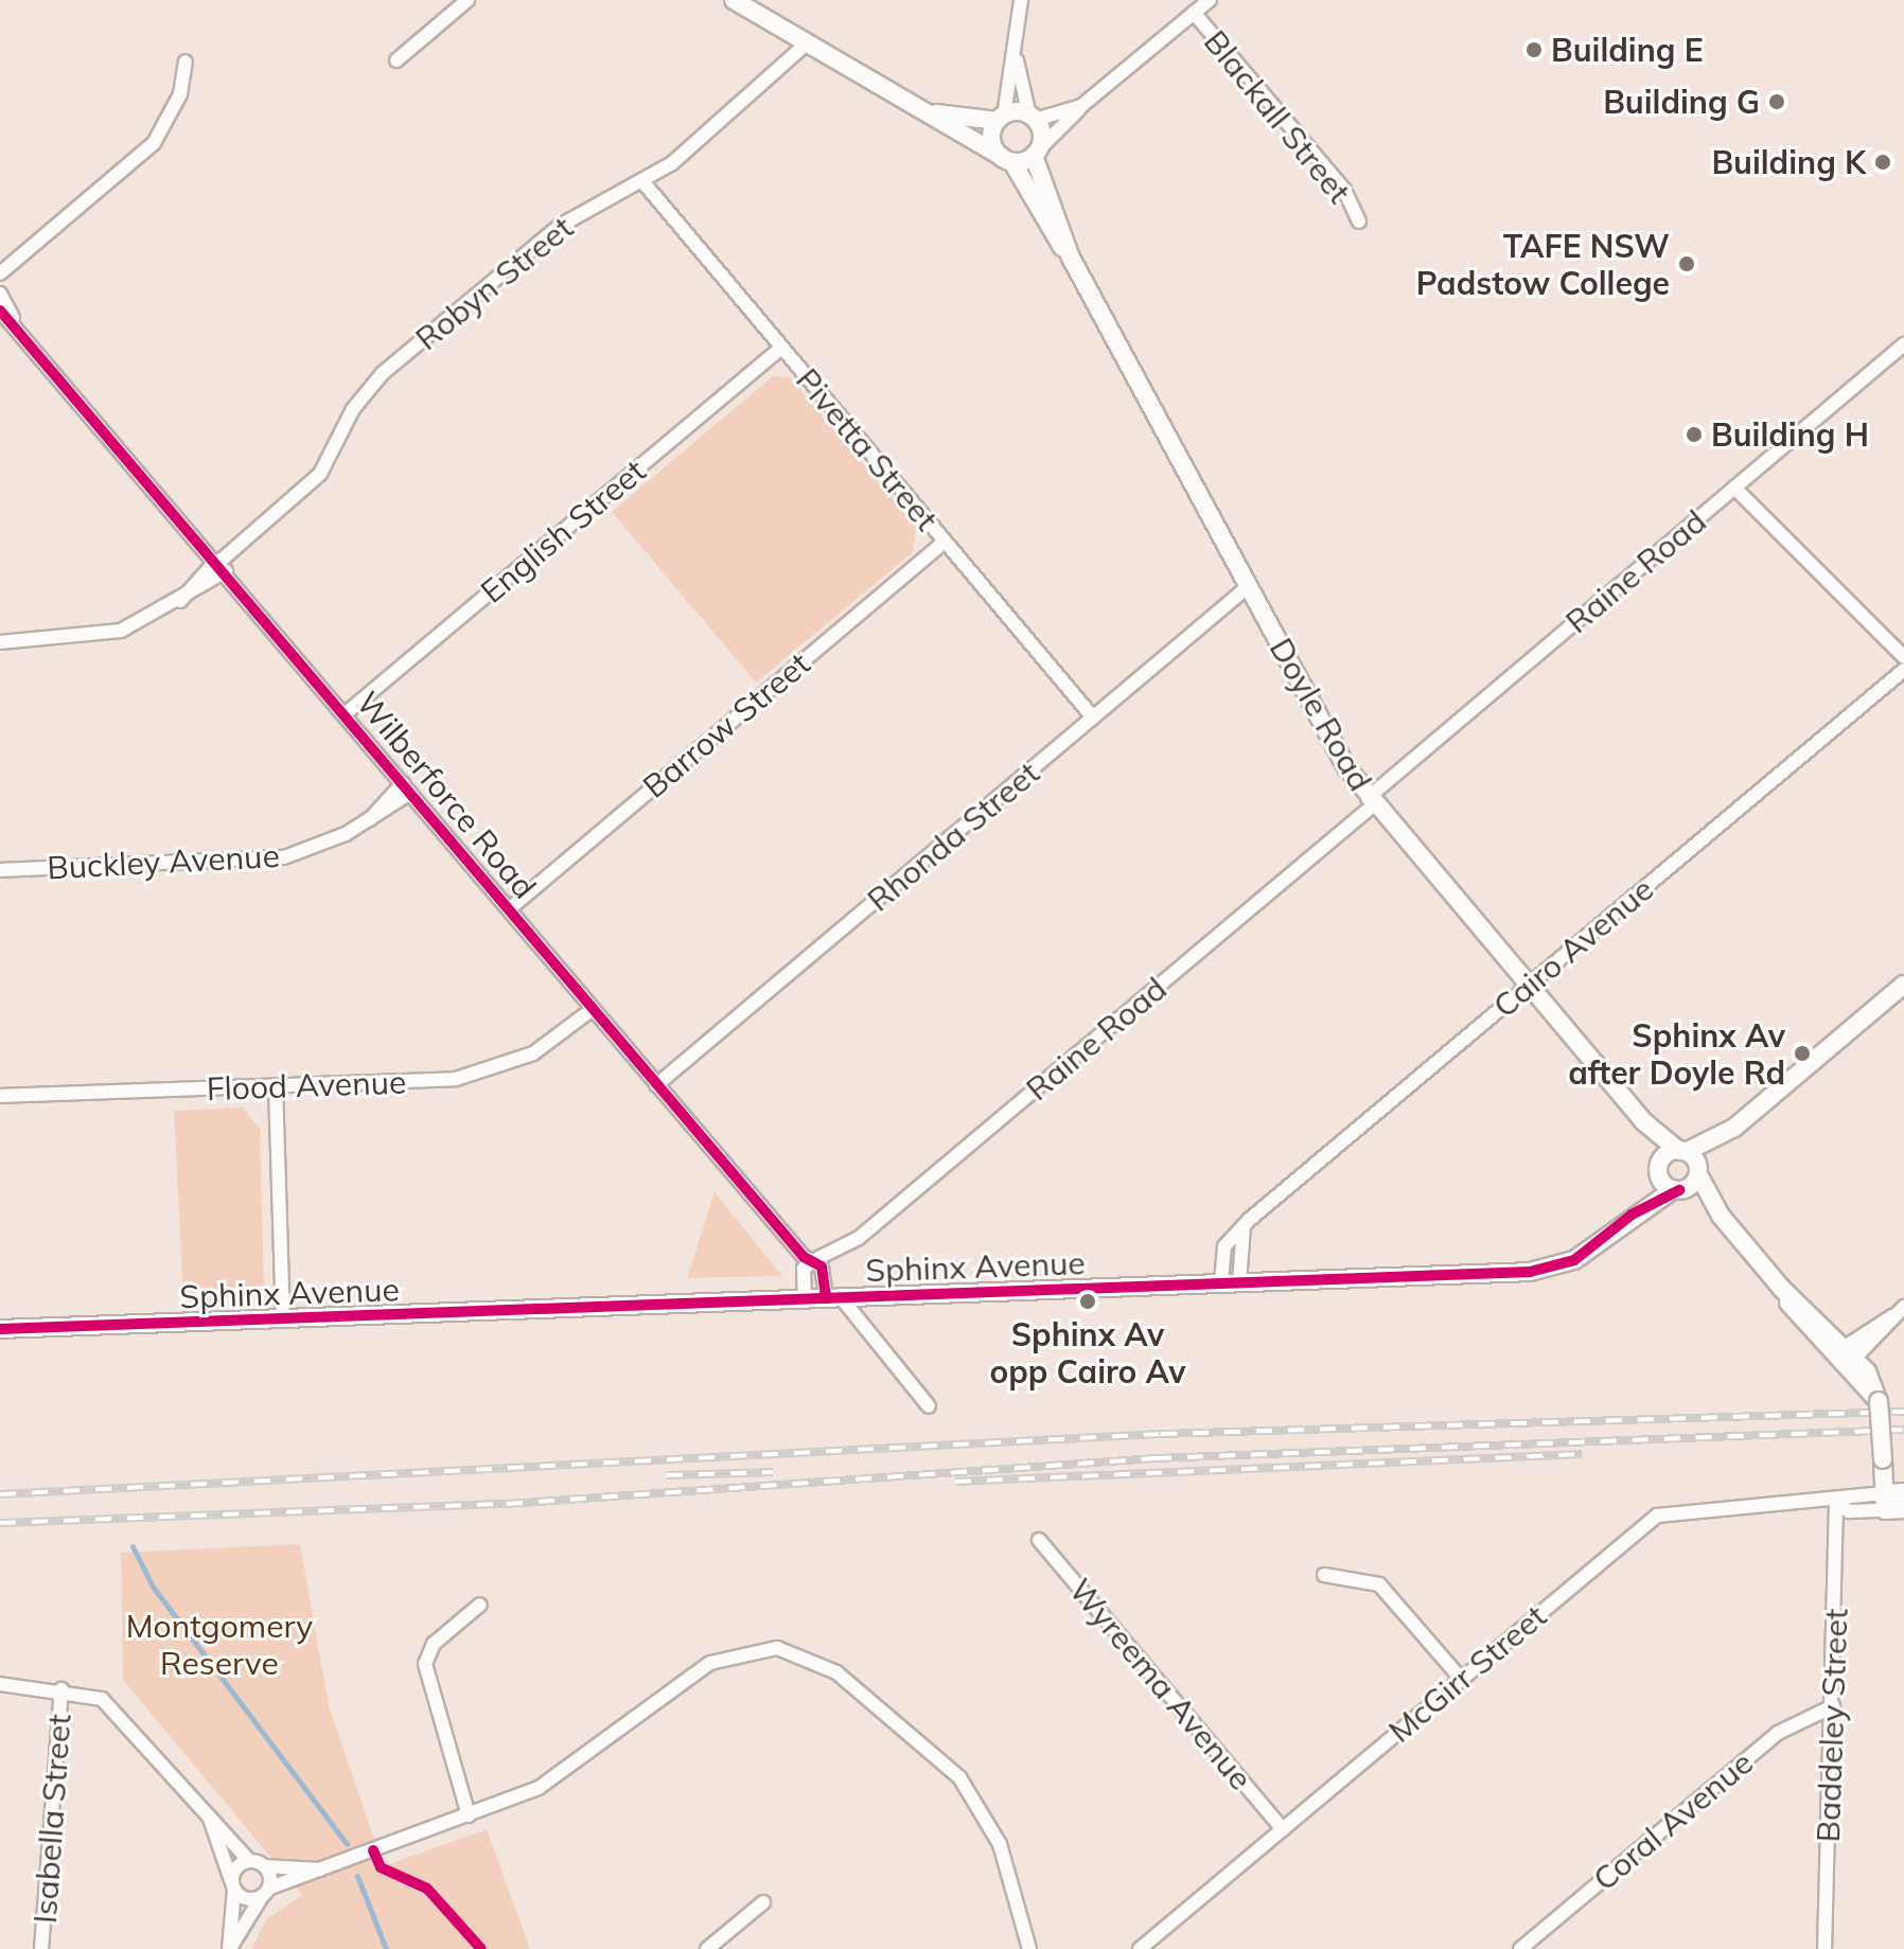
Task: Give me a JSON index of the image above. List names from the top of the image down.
{
  "streets": {
    "street": [
      "Blackall Street",
      "Robyn Street",
      "Pivetta Street",
      "English Street",
      "Raine Road",
      "Doyle Road",
      "Barrow Street",
      "Wilberforce Road",
      "Rhonda Street",
      "Buckley Avenue",
      "Cairo Avenue",
      "Flood Avenue",
      "Sphinx Avenue",
      "McGirr Street",
      "Wyreema Avenue",
      "Baddeley Street",
      "Isabella Street",
      "Coral Avenue"
    ]
  },
  "crossings": [
    ["Robyn Street", "Pivetta Street"],
    ["Robyn Street", "Wilberforce Road"],
    ["Pivetta Street", "English Street"],
    ["Pivetta Street", "Barrow Street"],
    ["Pivetta Street", "Rhonda Street"],
    ["English Street", "Wilberforce Road"],
    ["Raine Road", "Doyle Road"],
    ["Raine Road", "Wilberforce Road"],
    ["Doyle Road", "Rhonda Street"],
    ["Doyle Road", "Cairo Avenue"],
    ["Doyle Road", "Sphinx Avenue"],
    ["Barrow Street", "Wilberforce Road"],
    ["Wilberforce Road", "Rhonda Street"],
    ["Wilberforce Road", "Buckley Avenue"],
    ["Wilberforce Road", "Flood Avenue"],
    ["Wilberforce Road", "Sphinx Avenue"],
    ["Cairo Avenue", "Sphinx Avenue"],
    ["McGirr Street", "Wyreema Avenue"],
    ["McGirr Street", "Baddeley Street"],
    ["Baddeley Street", "Coral Avenue"]
  ],
  "parks": ["Montgomery Reserve"],
  "places": [
    "Building E",
    "Building G",
    "Building K",
    "TAFE NSW Padstow College",
    "Building H",
    "Sphinx Av after Doyle Rd",
    "Sphinx Av opp Cairo Av"
  ]
}
